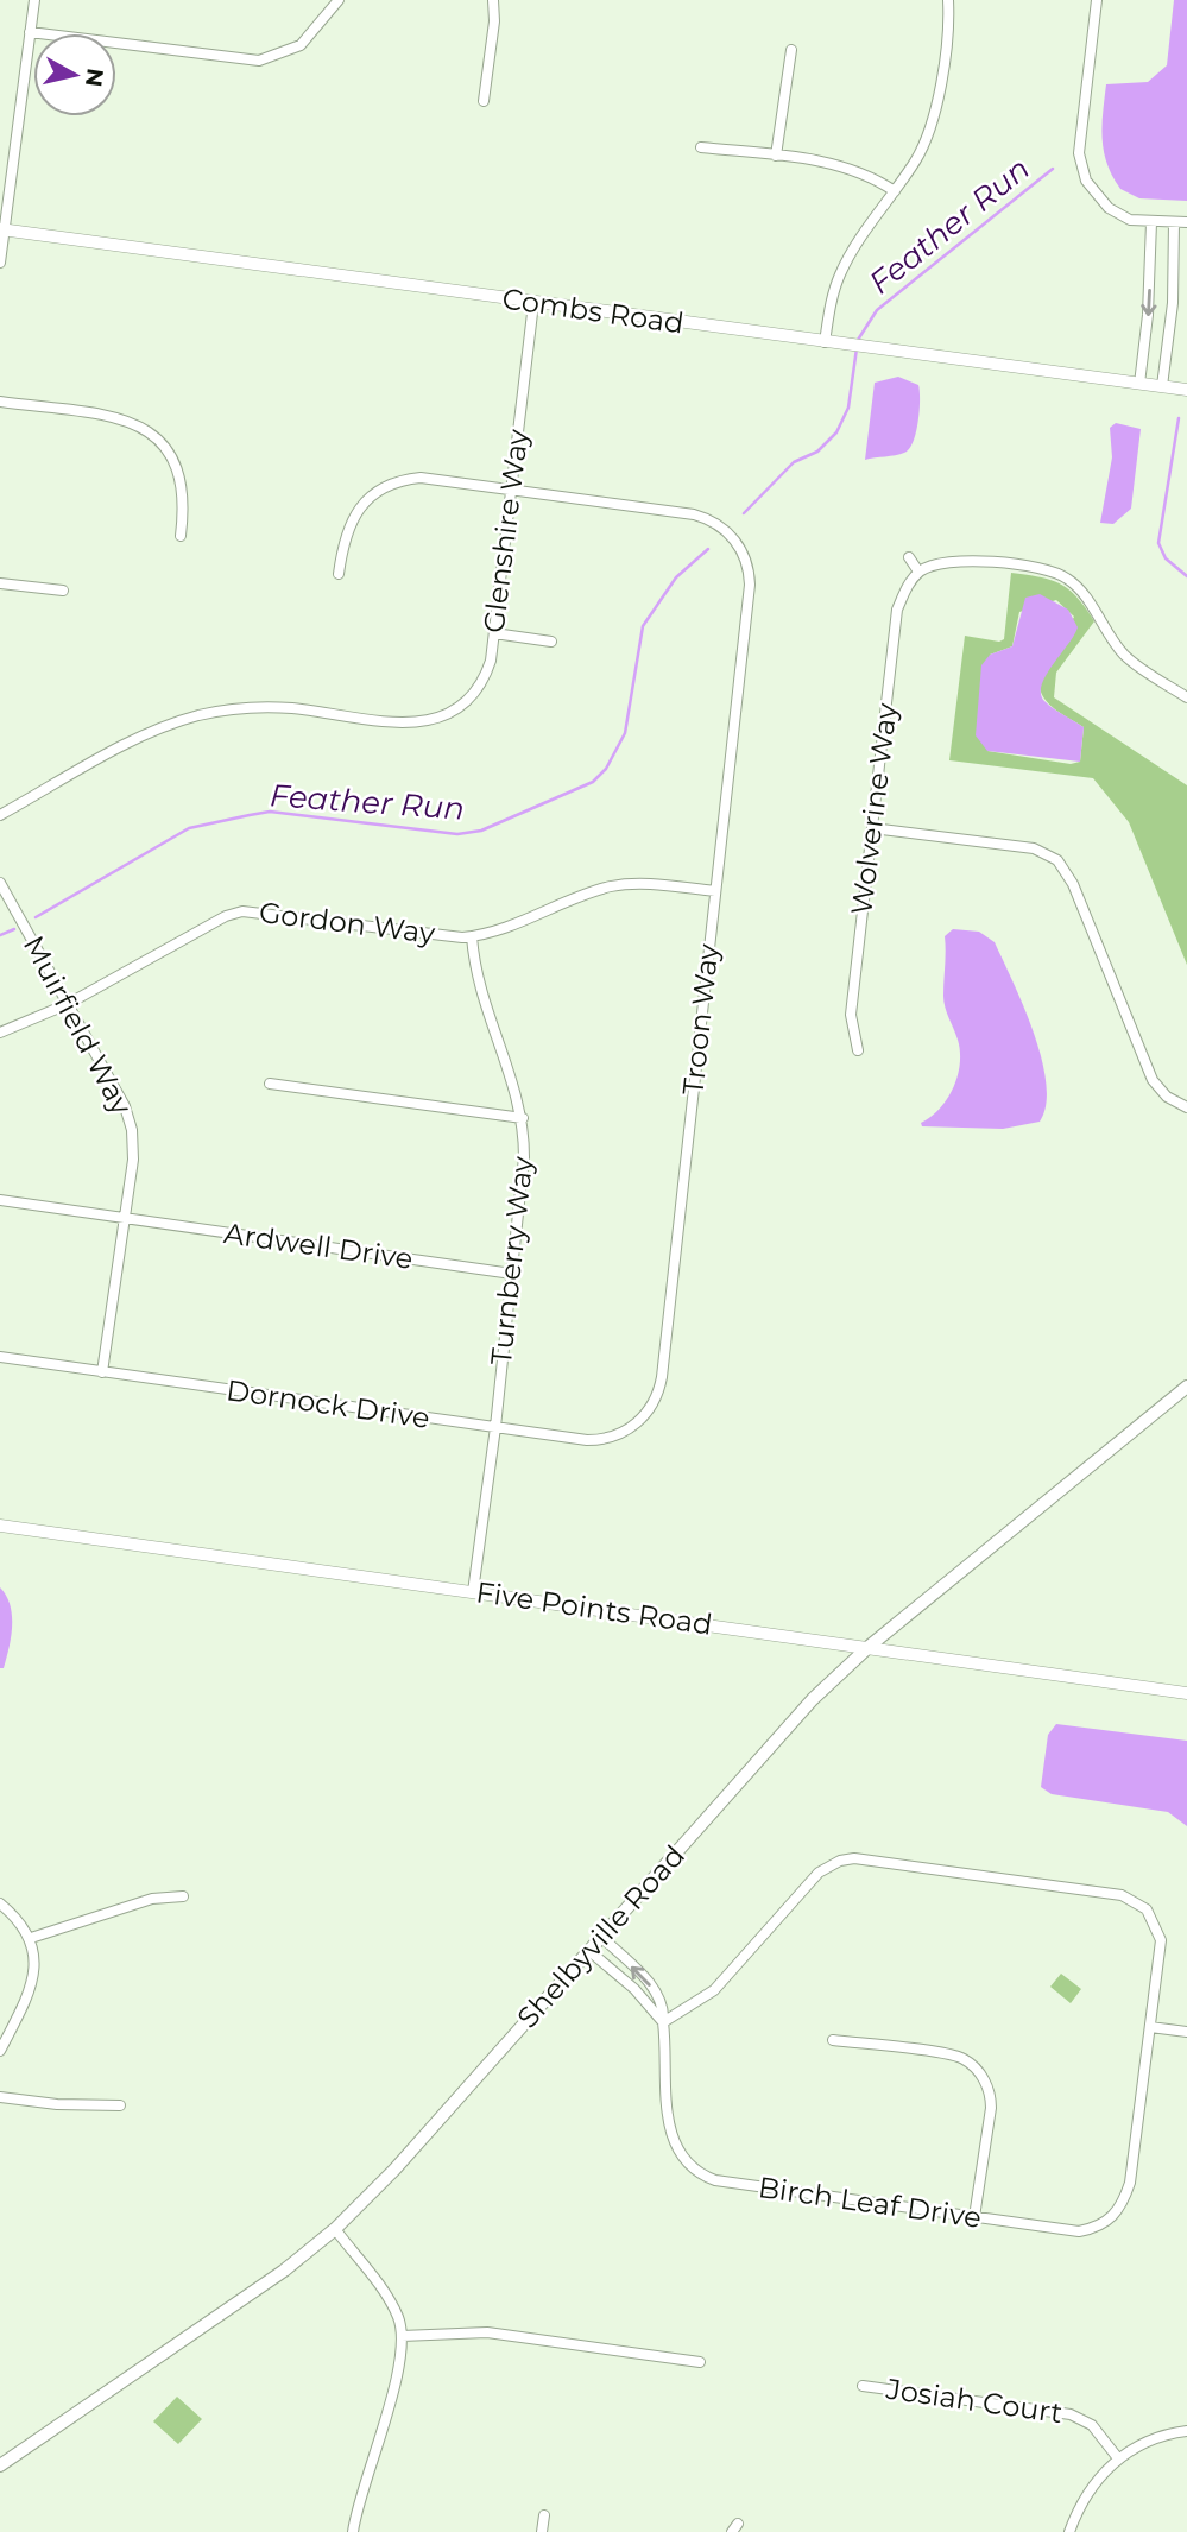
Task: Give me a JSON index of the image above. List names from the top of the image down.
{
  "streets": {
    "main road": ["Shelbyville Road"],
    "street": [
      "Combs Road",
      "Glenshire Way",
      "Wolverine Way",
      "Gordon Way",
      "Troon Way",
      "Muirfield Way",
      "Ardwell Drive",
      "Turnberry Way",
      "Dornock Drive",
      "Five Points Road",
      "Birch Leaf Drive",
      "Josiah Court"
    ]
  },
  "crossings": [
    ["Combs Road", "Glenshire Way"],
    ["Glenshire Way", "Troon Way"],
    ["Gordon Way", "Troon Way"],
    ["Gordon Way", "Muirfield Way"],
    ["Gordon Way", "Turnberry Way"],
    ["Troon Way", "Dornock Drive"],
    ["Muirfield Way", "Ardwell Drive"],
    ["Muirfield Way", "Dornock Drive"],
    ["Ardwell Drive", "Turnberry Way"],
    ["Turnberry Way", "Dornock Drive"],
    ["Turnberry Way", "Five Points Road"],
    ["Five Points Road", "Shelbyville Road"],
    ["Shelbyville Road", "Birch Leaf Drive"]
  ],
  "water": ["Feather Run"],
  "north": "right"
}
